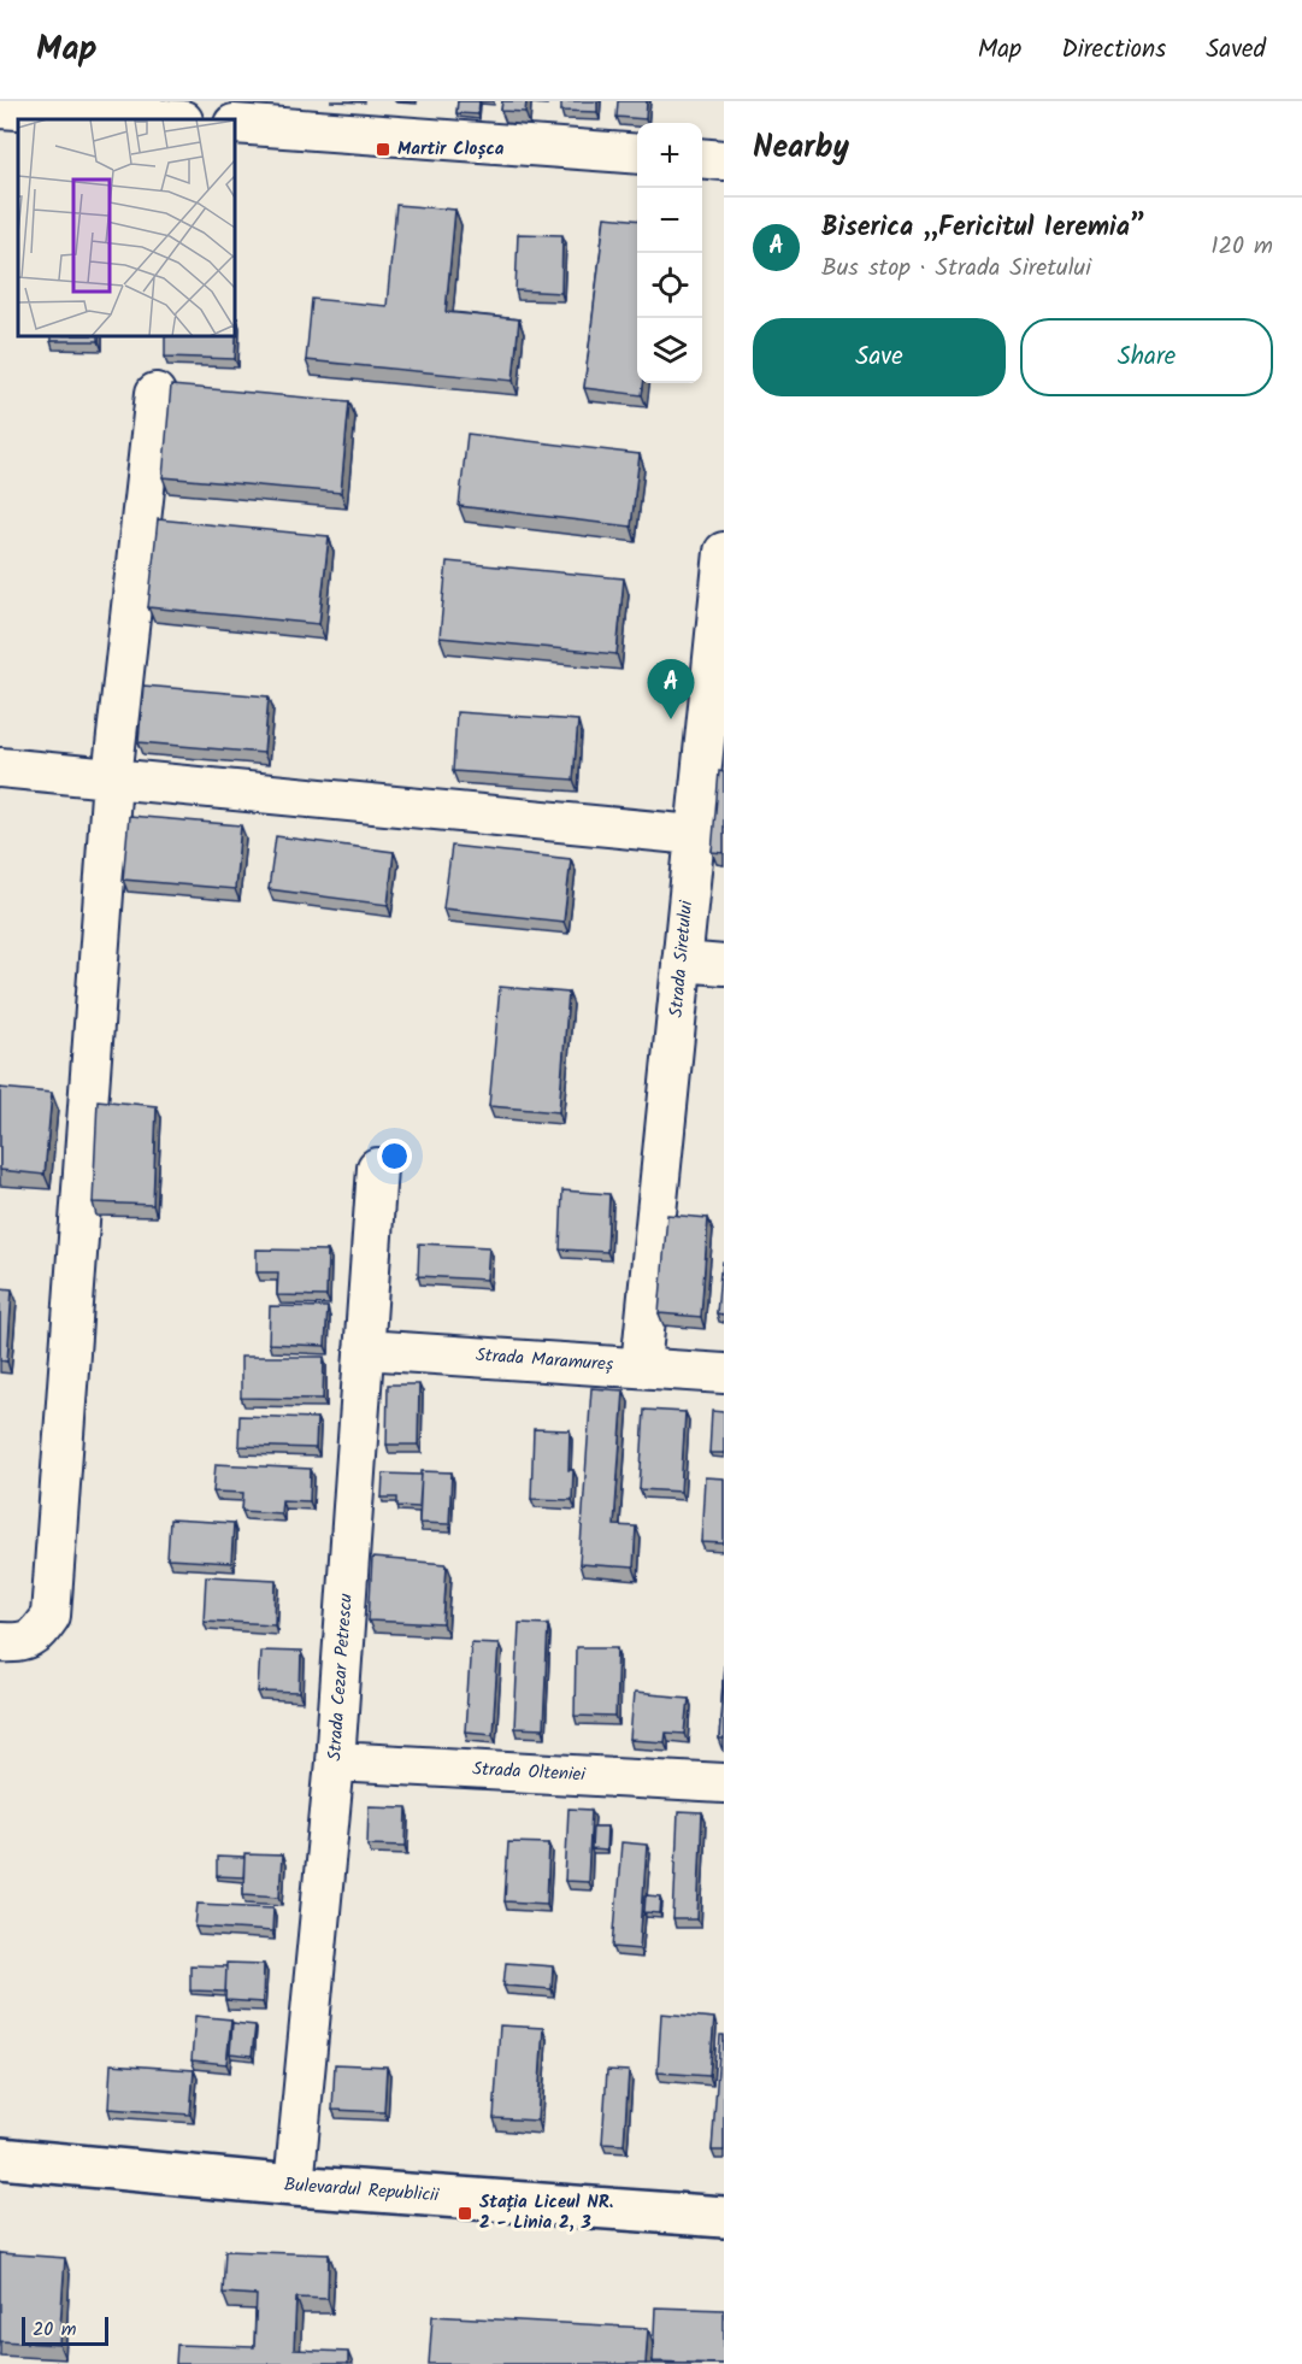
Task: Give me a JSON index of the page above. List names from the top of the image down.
{
  "streets": {
    "main road": ["Bulevardul Republicii"],
    "street": [
      "Strada Siretului",
      "Strada Maramureș",
      "Strada Cezar Petrescu",
      "Strada Olteniei"
    ]
  },
  "crossings": [
    ["Strada Siretului", "Strada Maramureș"],
    ["Strada Maramureș", "Strada Cezar Petrescu"],
    ["Strada Cezar Petrescu", "Strada Olteniei"],
    ["Strada Cezar Petrescu", "Bulevardul Republicii"]
  ],
  "places": {
    "transit": ["Martir Cloșca", "Stația Liceul NR. 2 - Linia 2, 3"]
  },
  "scale_bar": "20 m",
  "page": {
    "header": "Map",
    "nav": ["Map", "Directions", "Saved"],
    "heading": "Nearby",
    "map_buttons": ["+", "−"],
    "list": [
      {
        "mark": "A",
        "name": "Biserica „Fericitul Ieremia”",
        "note": "Bus stop · Strada Siretului",
        "value": "120 m"
      }
    ],
    "buttons": ["Save", "Share"],
    "pins": "A",
    "scale": "20 m"
  }
}
